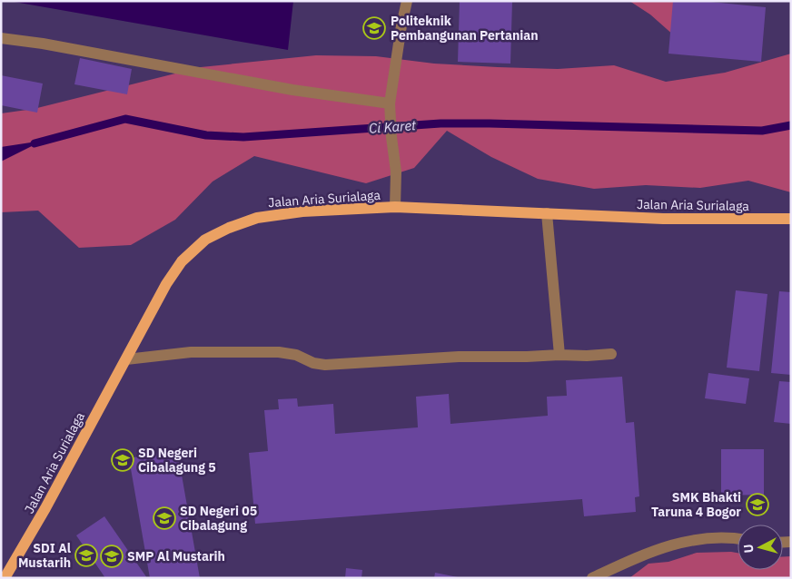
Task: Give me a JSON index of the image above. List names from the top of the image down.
{
  "streets": {
    "main road": ["Jalan Aria Surialaga"]
  },
  "water": ["Ci Karet"],
  "places": {
    "school or university": [
      "Politeknik Pembangunan Pertanian",
      "SD Negeri Cibalagung 5",
      "SMK Bhakti Taruna 4 Bogor",
      "SD Negeri 05 Cibalagung",
      "SDI Al Mustarih",
      "SMP Al Mustarih"
    ]
  },
  "north": "left"
}
